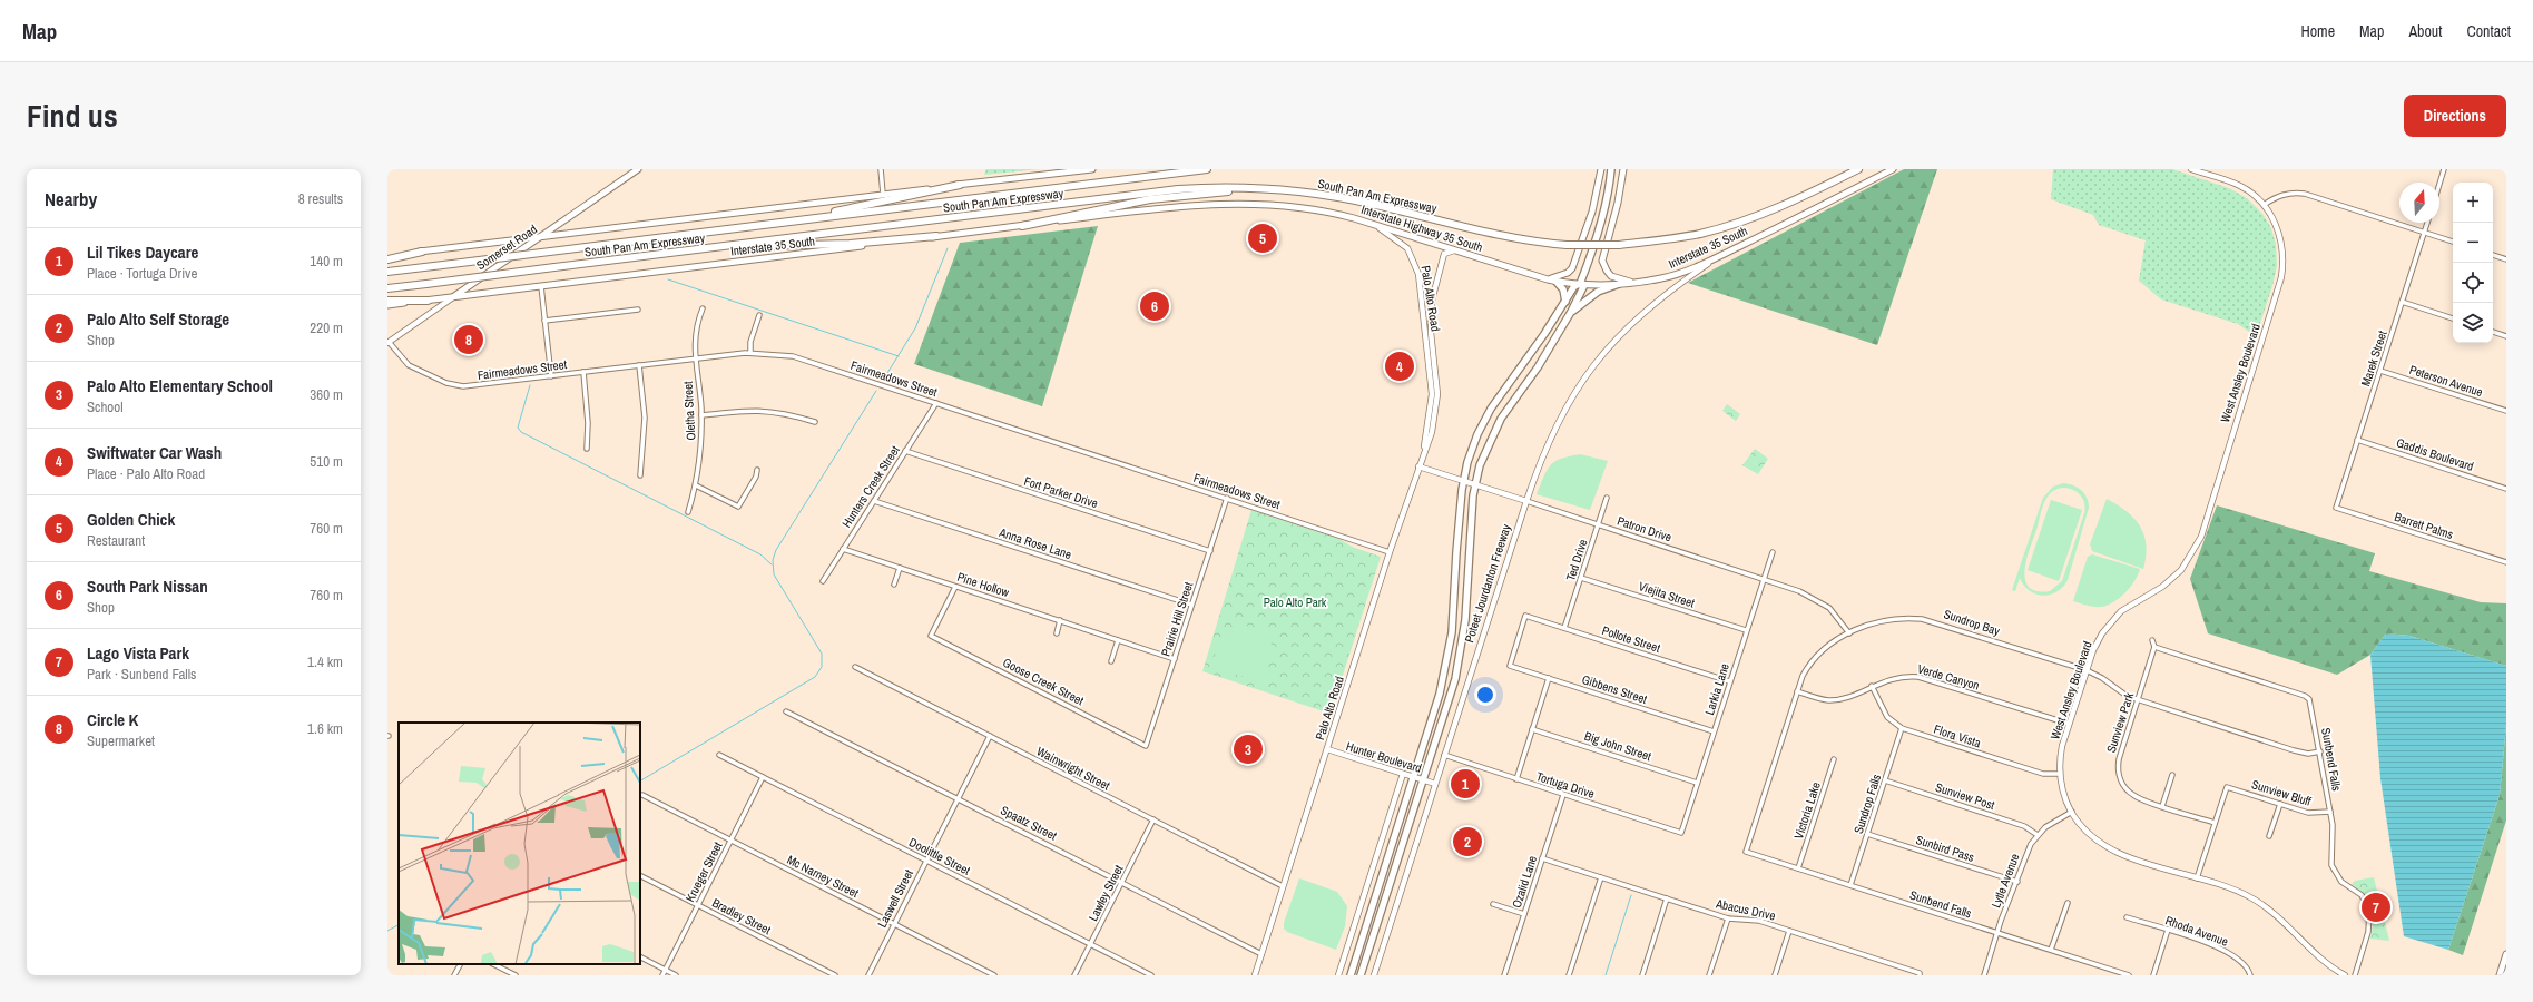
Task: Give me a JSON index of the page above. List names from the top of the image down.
{
  "streets": {
    "highway": ["South Pan Am Expressway"],
    "main road": [
      "Interstate Highway 35 South",
      "Interstate 35 South",
      "Somerset Road",
      "Poteet Jourdanton Freeway"
    ],
    "street": [
      "Palo Alto Road",
      "Marek Street",
      "Fairmeadows Street",
      "West Ansley Boulevard",
      "Peterson Avenue",
      "Oletha Street",
      "Gaddis Boulevard",
      "Hunters Creek Street",
      "Fort Parker Drive",
      "Barrett Palms",
      "Patron Drive",
      "Anna Rose Lane",
      "Ted Drive",
      "Pine Hollow",
      "Viejita Street",
      "Prairie Hill Street",
      "Sundrop Bay",
      "Pollote Street",
      "Verde Canyon",
      "Goose Creek Street",
      "Gibbens Street",
      "Larkia Lane",
      "Sunview Park",
      "Flora Vista",
      "Big John Street",
      "Hunter Boulevard",
      "Sunbend Falls",
      "Wainwright Street",
      "Tortuga Drive",
      "Sunview Bluff",
      "Sunview Post",
      "Sundrop Falls",
      "Victoria Lake",
      "Spaatz Street",
      "Sunbird Pass",
      "Doolittle Street",
      "Krueger Street",
      "Mc Narney Street",
      "Lytle Avenue",
      "Ozalid Lane",
      "Lawley Street",
      "Laswell Street",
      "Abacus Drive",
      "Bradley Street",
      "Rhoda Avenue"
    ]
  },
  "crossings": [
    ["Interstate Highway 35 South", "Interstate 35 South"],
    ["Interstate Highway 35 South", "Palo Alto Road"],
    ["Interstate 35 South", "Somerset Road"],
    ["Interstate 35 South", "Poteet Jourdanton Freeway"],
    ["Somerset Road", "Fairmeadows Street"],
    ["Palo Alto Road", "Fairmeadows Street"],
    ["Palo Alto Road", "Patron Drive"],
    ["Palo Alto Road", "Hunter Boulevard"],
    ["Palo Alto Road", "Wainwright Street"],
    ["Palo Alto Road", "Spaatz Street"],
    ["Marek Street", "Peterson Avenue"],
    ["Marek Street", "Gaddis Boulevard"],
    ["Marek Street", "Barrett Palms"],
    ["Fairmeadows Street", "Oletha Street"],
    ["Fairmeadows Street", "Hunters Creek Street"],
    ["Fairmeadows Street", "Prairie Hill Street"],
    ["West Ansley Boulevard", "Sundrop Bay"],
    ["West Ansley Boulevard", "Verde Canyon"],
    ["West Ansley Boulevard", "Flora Vista"],
    ["West Ansley Boulevard", "Lytle Avenue"],
    ["Hunters Creek Street", "Fort Parker Drive"],
    ["Hunters Creek Street", "Anna Rose Lane"],
    ["Hunters Creek Street", "Pine Hollow"],
    ["Fort Parker Drive", "Prairie Hill Street"],
    ["Patron Drive", "Ted Drive"],
    ["Patron Drive", "Poteet Jourdanton Freeway"],
    ["Patron Drive", "Sundrop Bay"],
    ["Patron Drive", "Larkia Lane"],
    ["Anna Rose Lane", "Prairie Hill Street"],
    ["Ted Drive", "Viejita Street"],
    ["Ted Drive", "Pollote Street"],
    ["Poteet Jourdanton Freeway", "Hunter Boulevard"],
    ["Poteet Jourdanton Freeway", "Tortuga Drive"],
    ["Pine Hollow", "Prairie Hill Street"],
    ["Pine Hollow", "Goose Creek Street"],
    ["Viejita Street", "Larkia Lane"],
    ["Prairie Hill Street", "Goose Creek Street"],
    ["Sundrop Bay", "Verde Canyon"],
    ["Sundrop Bay", "Sunview Park"],
    ["Sundrop Bay", "Sunbend Falls"],
    ["Pollote Street", "Gibbens Street"],
    ["Pollote Street", "Larkia Lane"],
    ["Verde Canyon", "Flora Vista"],
    ["Gibbens Street", "Larkia Lane"],
    ["Larkia Lane", "Big John Street"],
    ["Larkia Lane", "Tortuga Drive"],
    ["Sunview Park", "Sunbend Falls"],
    ["Sunview Park", "Sunview Bluff"],
    ["Flora Vista", "Sundrop Falls"],
    ["Sunbend Falls", "Sunview Bluff"],
    ["Sunbend Falls", "Sundrop Falls"],
    ["Sunbend Falls", "Victoria Lake"],
    ["Sunbend Falls", "Lytle Avenue"],
    ["Wainwright Street", "Lawley Street"],
    ["Wainwright Street", "Laswell Street"],
    ["Tortuga Drive", "Ozalid Lane"],
    ["Sunview Post", "Sundrop Falls"],
    ["Sunview Post", "Lytle Avenue"],
    ["Sundrop Falls", "Sunbird Pass"],
    ["Spaatz Street", "Lawley Street"],
    ["Spaatz Street", "Laswell Street"],
    ["Sunbird Pass", "Lytle Avenue"],
    ["Doolittle Street", "Krueger Street"],
    ["Doolittle Street", "Lawley Street"],
    ["Doolittle Street", "Laswell Street"],
    ["Krueger Street", "Mc Narney Street"],
    ["Krueger Street", "Bradley Street"],
    ["Mc Narney Street", "Laswell Street"],
    ["Ozalid Lane", "Abacus Drive"]
  ],
  "parks": ["Palo Alto Park"],
  "north": "top",
  "page": {
    "header": "Map",
    "nav": [
      "Home",
      "Map",
      "About",
      "Contact"
    ],
    "title": "Find us",
    "buttons": "Directions",
    "heading": ["Nearby", "8 results"],
    "map_buttons": ["+", "−"],
    "pins": [
      "5",
      "6",
      "8",
      "4",
      "3",
      "1",
      "2",
      "7"
    ],
    "list": [
      {
        "mark": "1",
        "name": "Lil Tikes Daycare",
        "note": "Place · Tortuga Drive",
        "value": "140 m"
      },
      {
        "mark": "2",
        "name": "Palo Alto Self Storage",
        "note": "Shop",
        "value": "220 m"
      },
      {
        "mark": "3",
        "name": "Palo Alto Elementary School",
        "note": "School",
        "value": "360 m"
      },
      {
        "mark": "4",
        "name": "Swiftwater Car Wash",
        "note": "Place · Palo Alto Road",
        "value": "510 m"
      },
      {
        "mark": "5",
        "name": "Golden Chick",
        "note": "Restaurant",
        "value": "760 m"
      },
      {
        "mark": "6",
        "name": "South Park Nissan",
        "note": "Shop",
        "value": "760 m"
      },
      {
        "mark": "7",
        "name": "Lago Vista Park",
        "note": "Park · Sunbend Falls",
        "value": "1.4 km"
      },
      {
        "mark": "8",
        "name": "Circle K",
        "note": "Supermarket",
        "value": "1.6 km"
      }
    ]
  }
}
